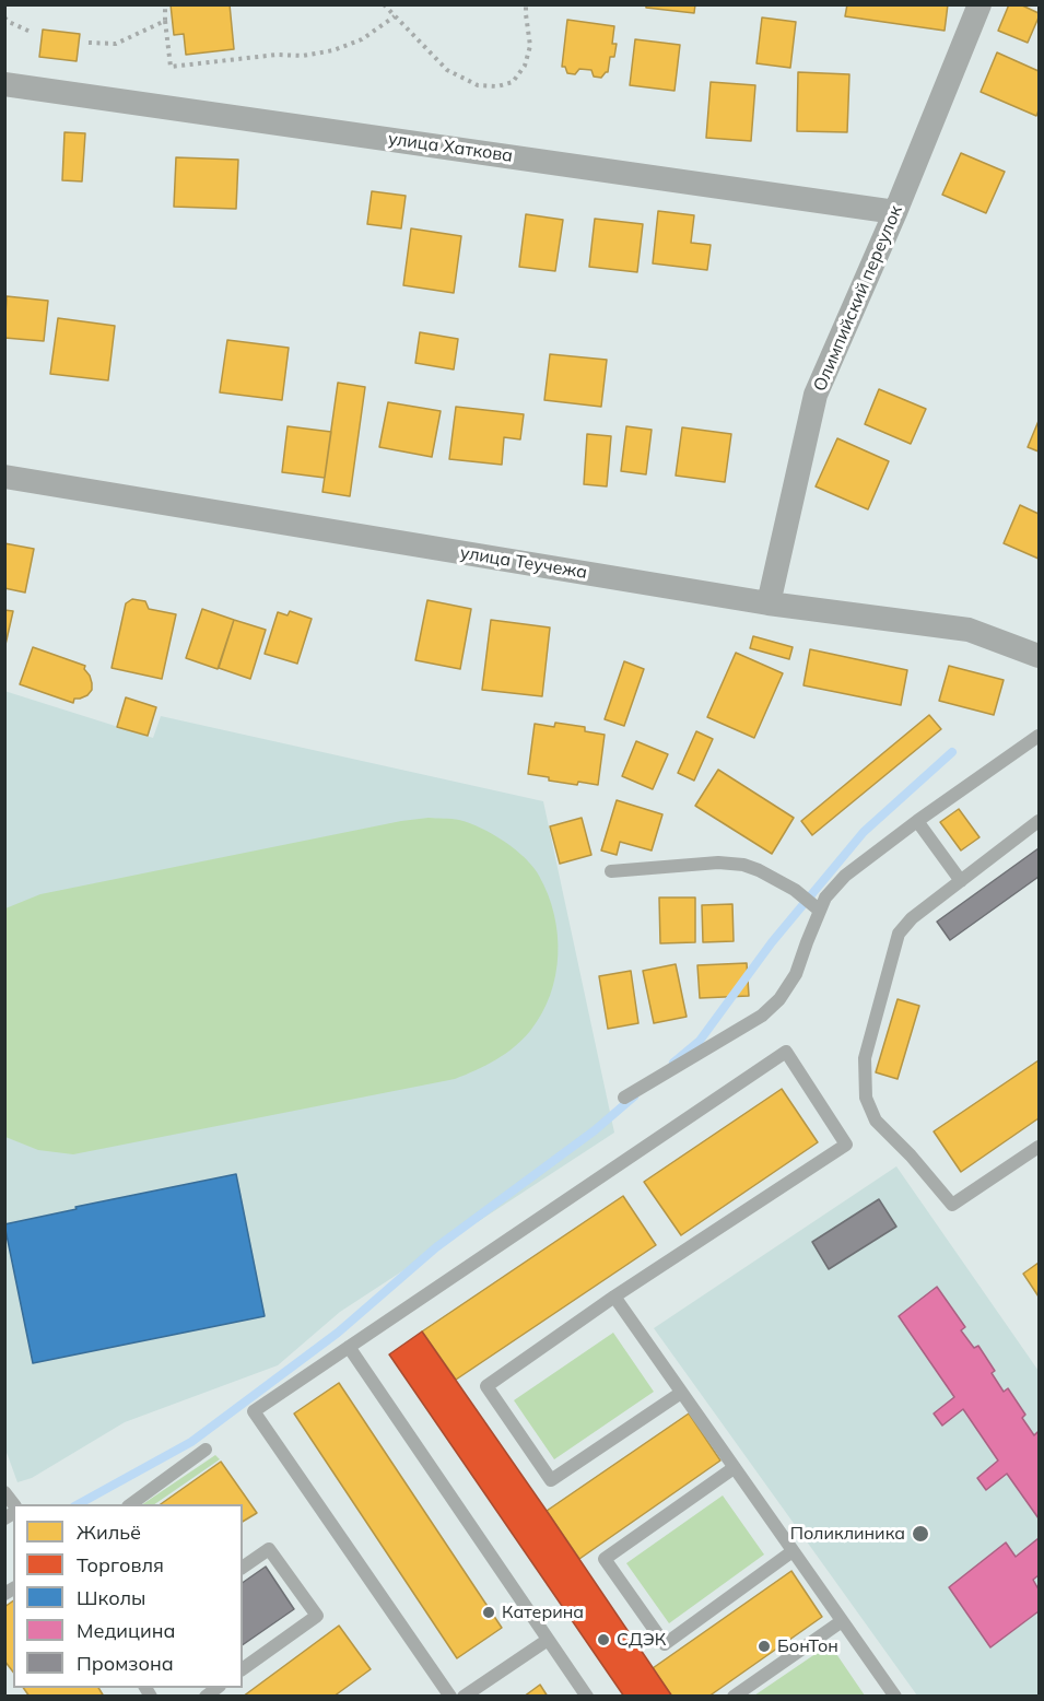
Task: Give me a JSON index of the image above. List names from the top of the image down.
{
  "streets": {
    "street": ["улица Хаткова", "Олимпийский переулок", "улица Теучежа"]
  },
  "crossings": [
    ["улица Хаткова", "Олимпийский переулок"],
    ["Олимпийский переулок", "улица Теучежа"]
  ],
  "places": [
    "Поликлиника",
    "Катерина",
    "СДЭК",
    "БонТон"
  ],
  "legend": [
    "Жильё",
    "Торговля",
    "Школы",
    "Медицина",
    "Промзона"
  ]
}
